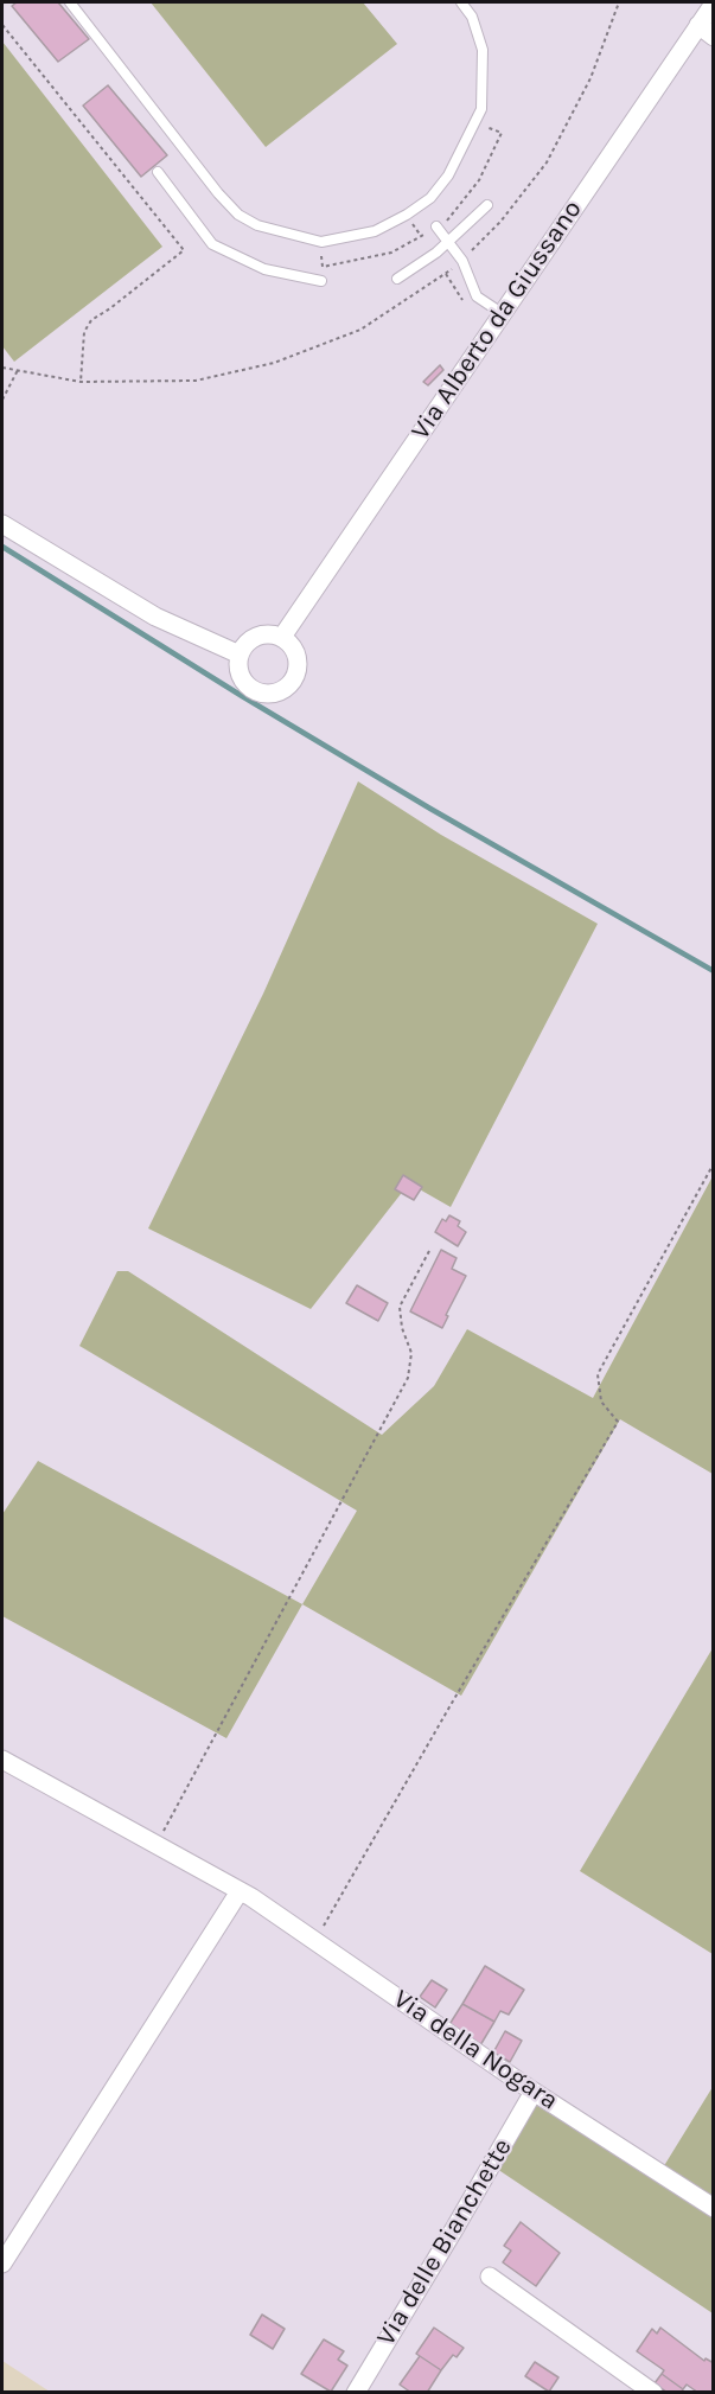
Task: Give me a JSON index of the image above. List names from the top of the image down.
{
  "streets": {
    "street": ["Via Alberto da Giussano", "Via della Nogara", "Via delle Bianchette"]
  },
  "crossings": [
    ["Via della Nogara", "Via delle Bianchette"]
  ]
}
